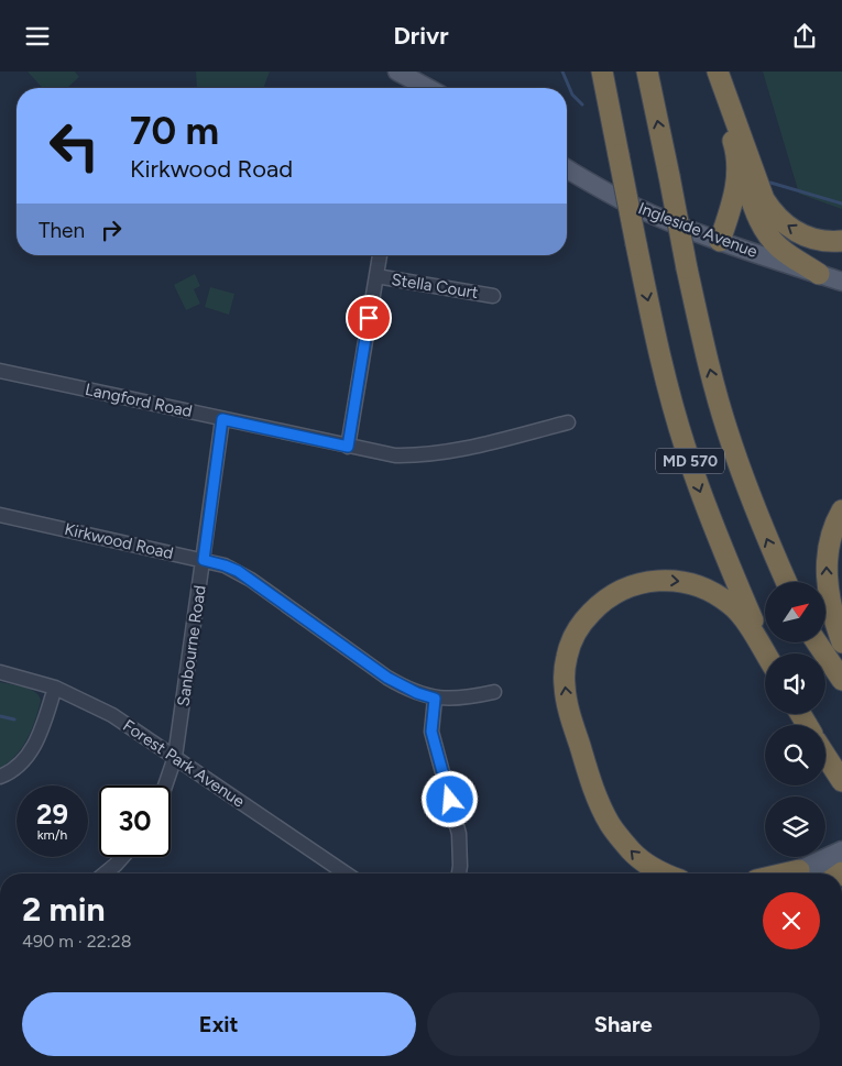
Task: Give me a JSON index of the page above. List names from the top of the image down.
{
  "streets": {
    "highway": ["MD 570"],
    "main road": ["Ingleside Avenue"],
    "street": [
      "Stella Court",
      "Langford Road",
      "Kirkwood Road",
      "Sanbourne Road",
      "Forest Park Avenue"
    ]
  },
  "crossings": [
    ["Langford Road", "Sanbourne Road"],
    ["Kirkwood Road", "Sanbourne Road"],
    ["Sanbourne Road", "Forest Park Avenue"]
  ],
  "north": "top right",
  "page": {
    "header": "Drivr",
    "turn": ["70 m", "Kirkwood Road"],
    "then": "Then",
    "speed": "29 km/h",
    "limit": "30",
    "heading": ["2 min", "490 m · 22:28"],
    "buttons": ["Exit", "Share"]
  }
}
